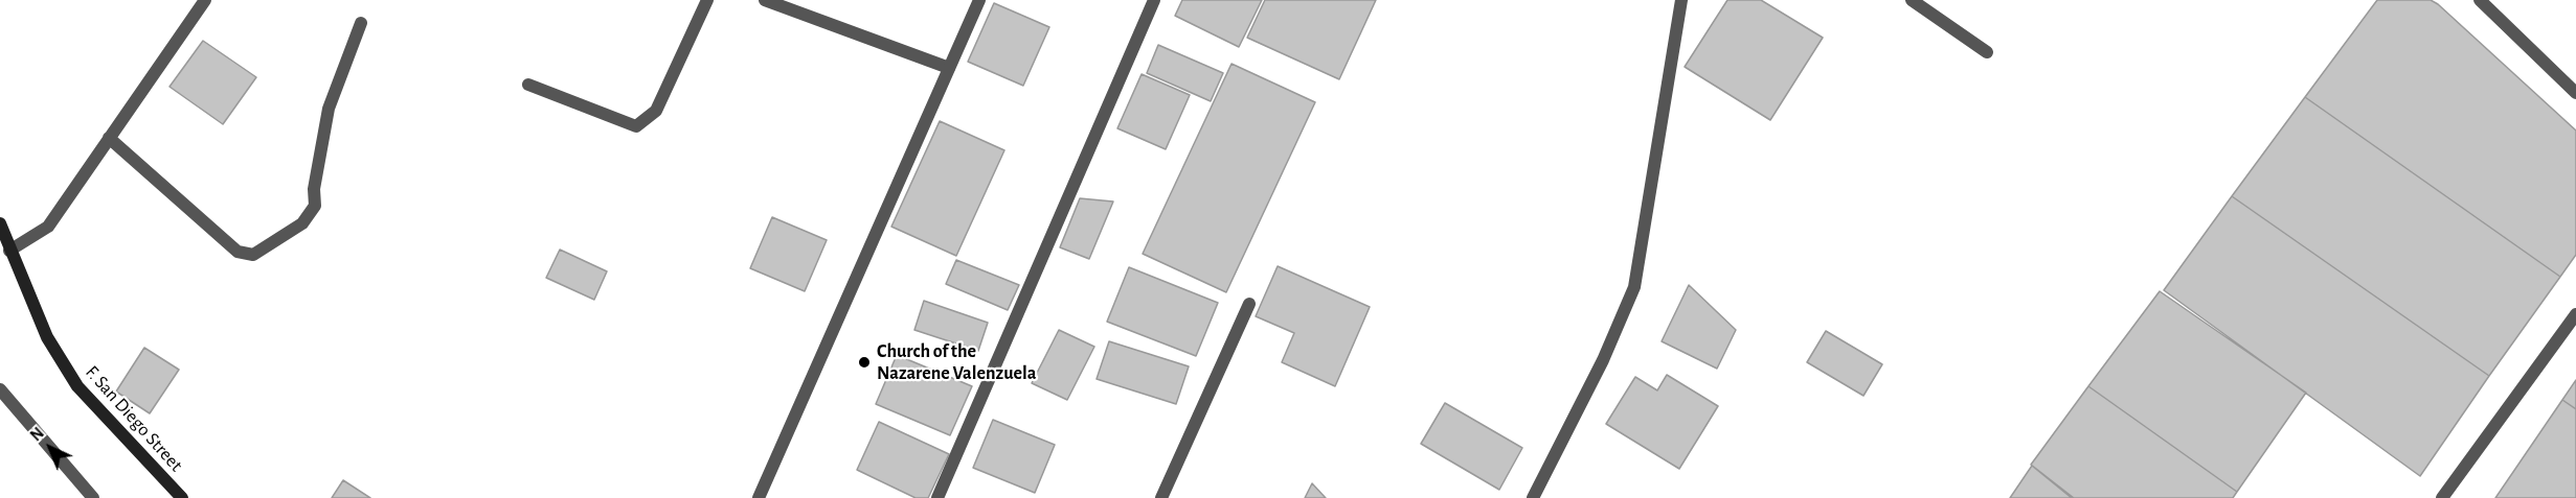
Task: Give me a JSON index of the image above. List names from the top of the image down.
{
  "streets": {
    "street": ["F. San Diego Street"]
  },
  "places": ["Church of the Nazarene Valenzuela"],
  "north": "top left"
}
